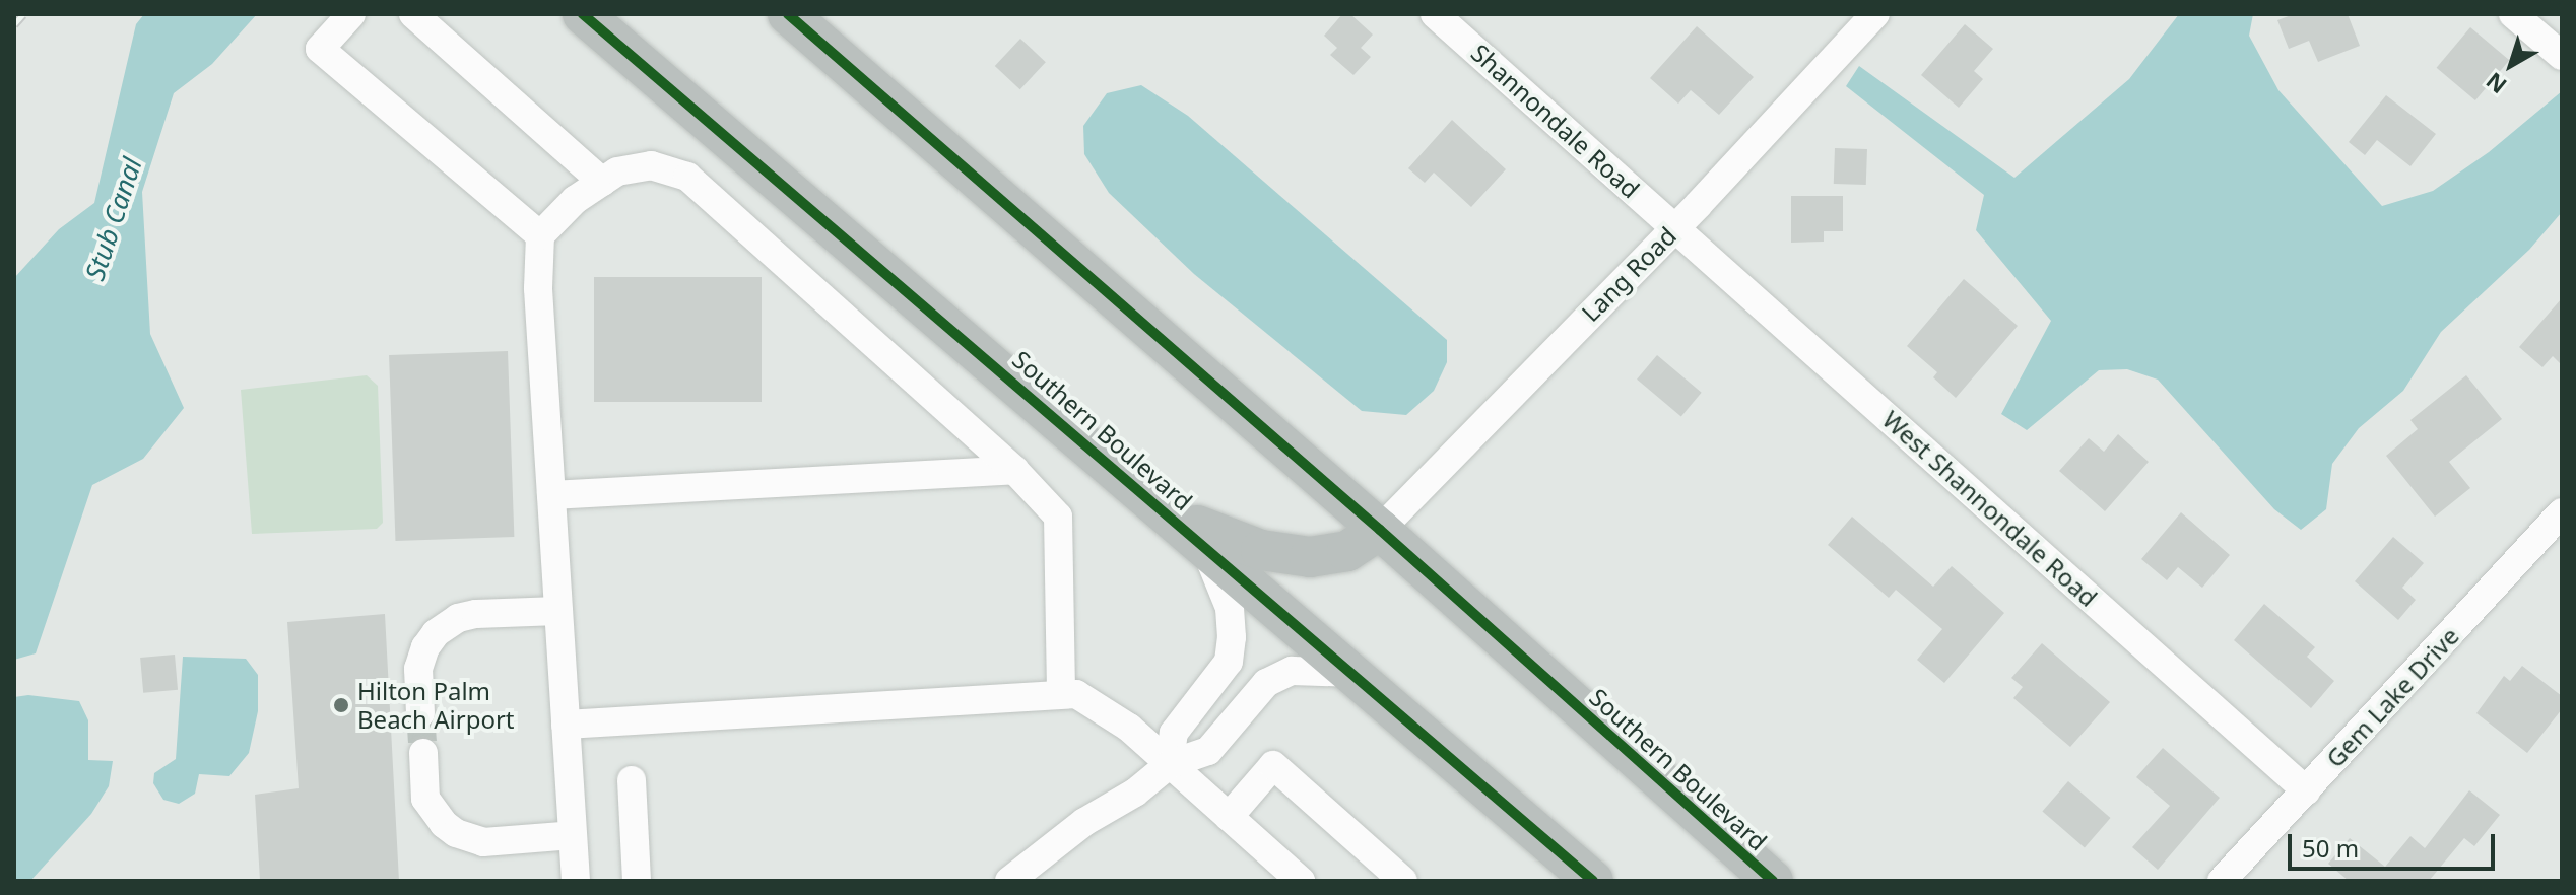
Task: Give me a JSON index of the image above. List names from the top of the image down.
{
  "streets": {
    "highway": ["Southern Boulevard"],
    "street": [
      "Shannondale Road",
      "Lang Road",
      "West Shannondale Road",
      "Gem Lake Drive"
    ]
  },
  "crossings": [
    ["Shannondale Road", "Lang Road"],
    ["Shannondale Road", "West Shannondale Road"],
    ["Lang Road", "Southern Boulevard"],
    ["Lang Road", "West Shannondale Road"],
    ["West Shannondale Road", "Gem Lake Drive"]
  ],
  "water": ["Stub Canal"],
  "places": ["Hilton Palm Beach Airport"],
  "scale_bar": "50 m",
  "north": "bottom left"
}
